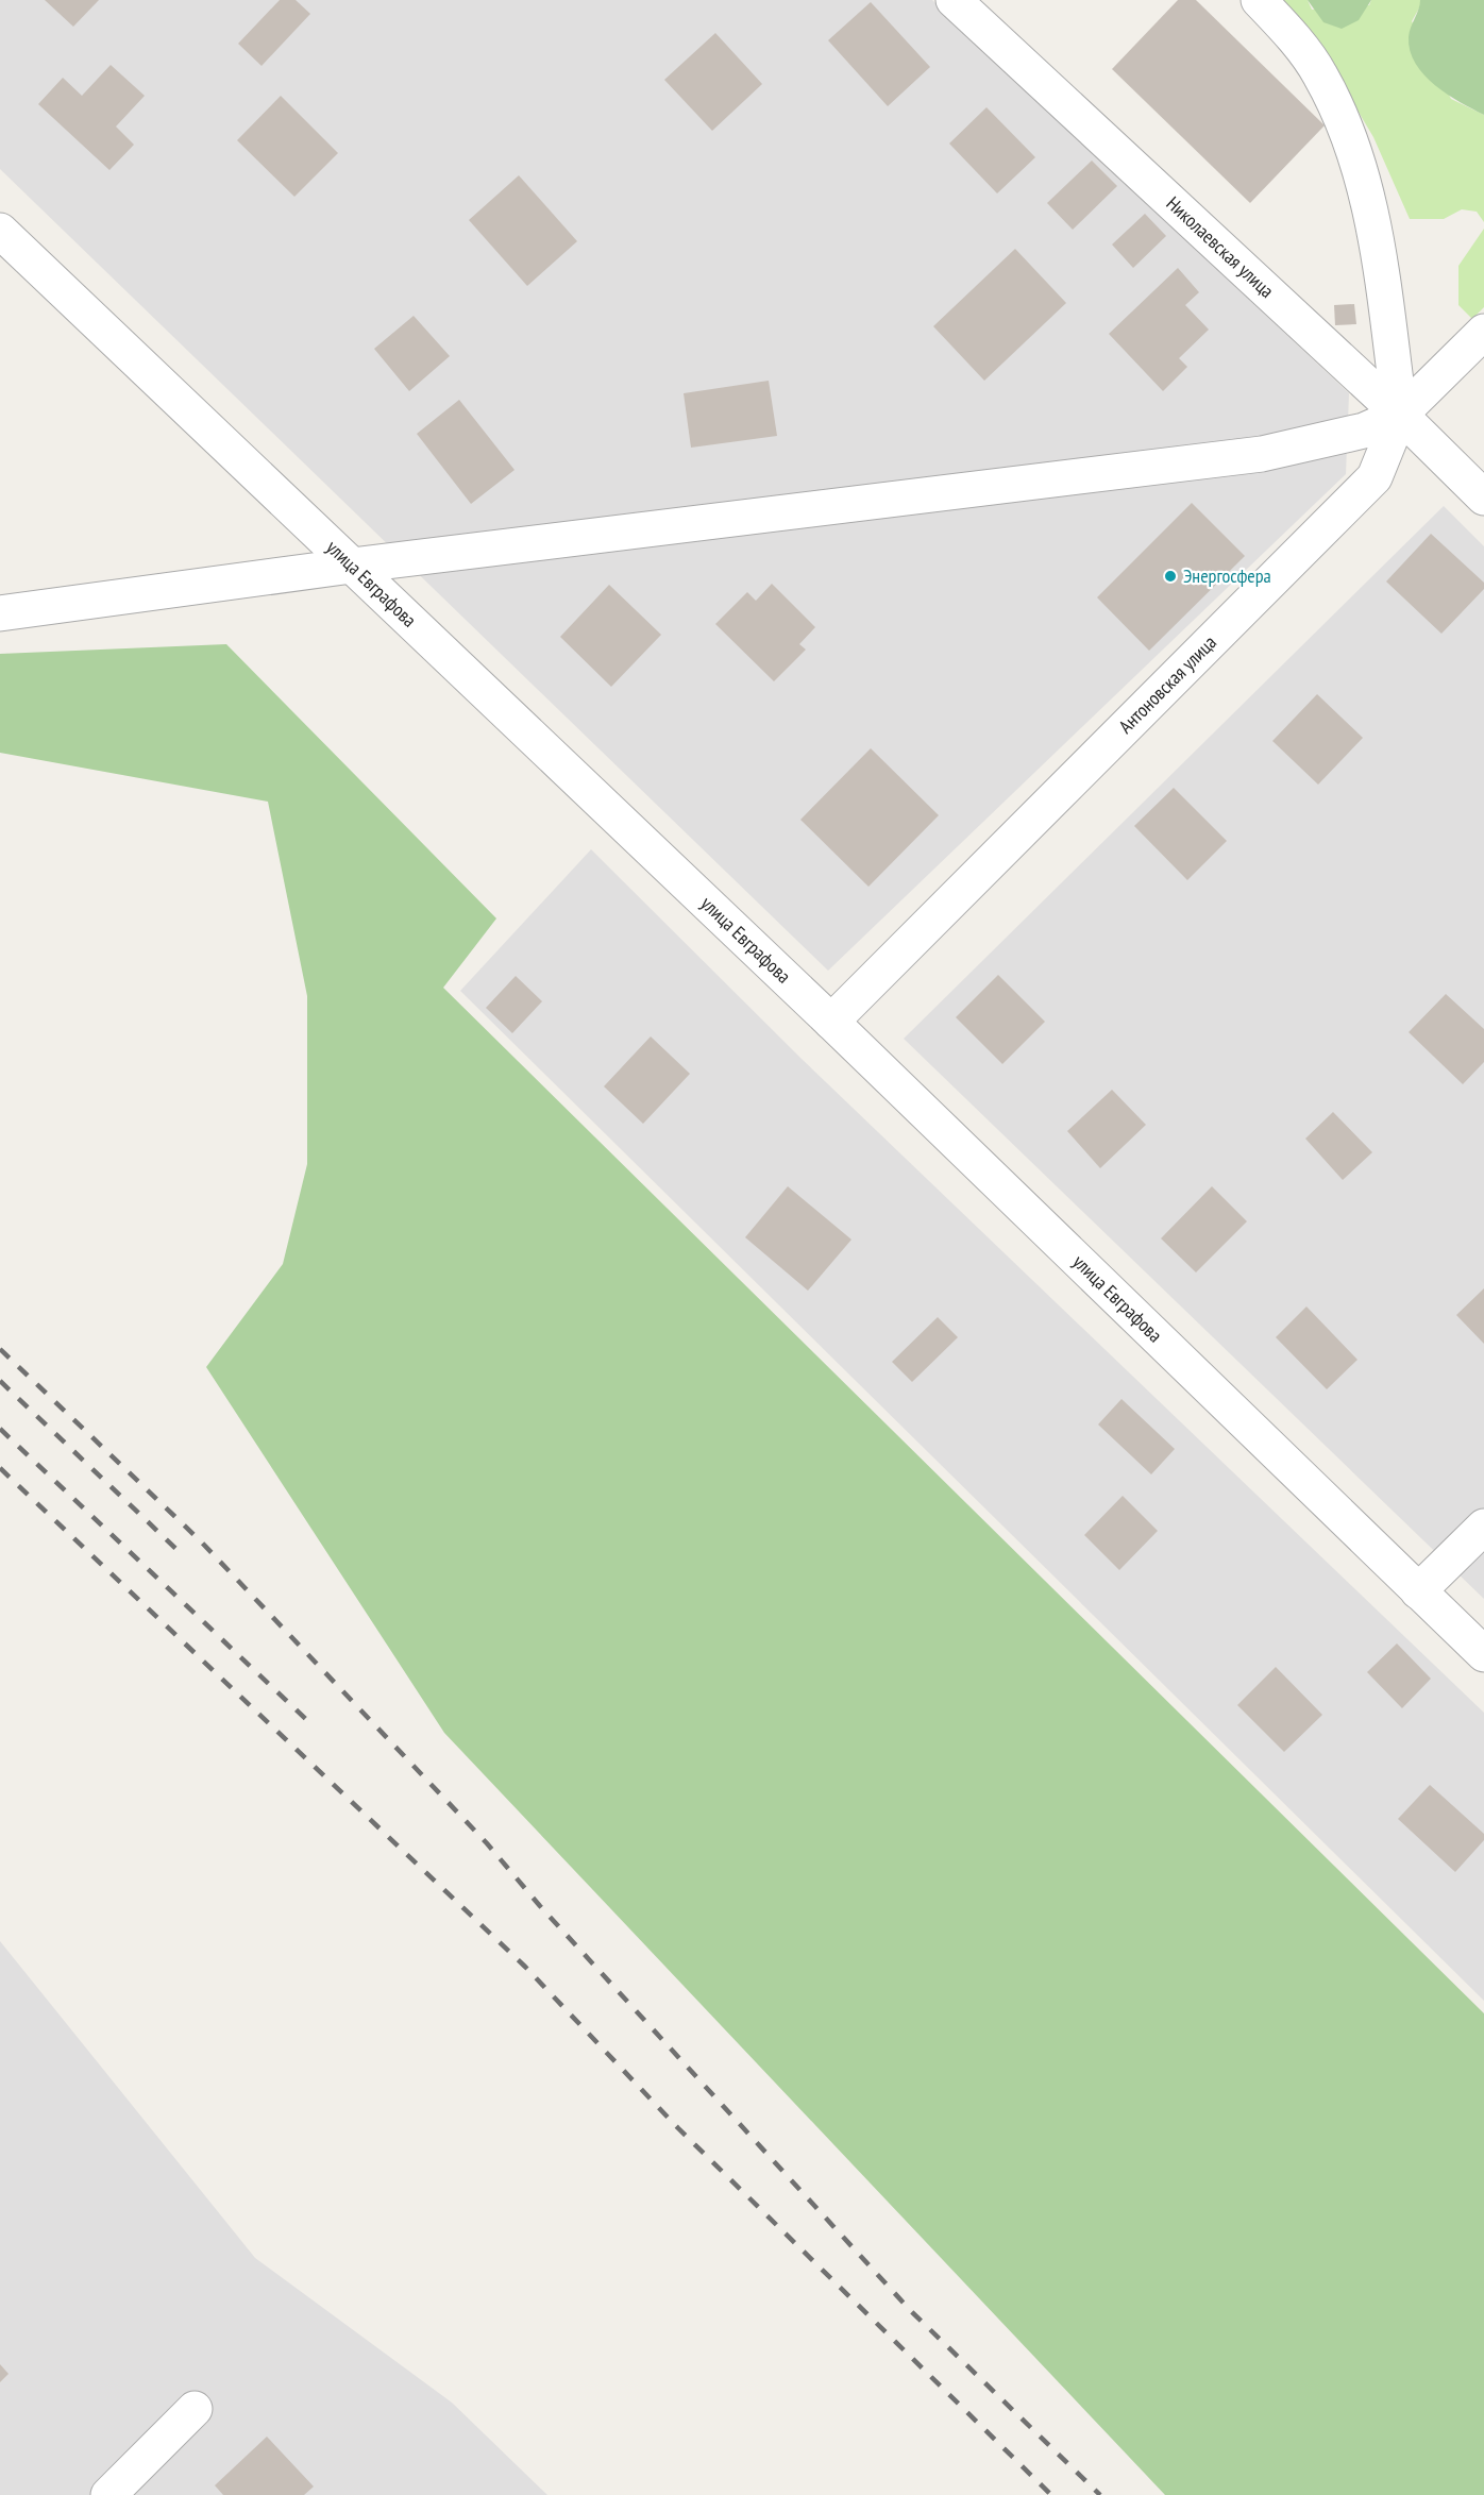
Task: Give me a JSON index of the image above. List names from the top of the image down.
{
  "streets": {
    "street": ["Николаевская улица", "улица Евграфова", "Антоновская улица"]
  },
  "crossings": [
    ["Николаевская улица", "Антоновская улица"],
    ["улица Евграфова", "Антоновская улица"]
  ],
  "places": ["Энергосфера"]
}
